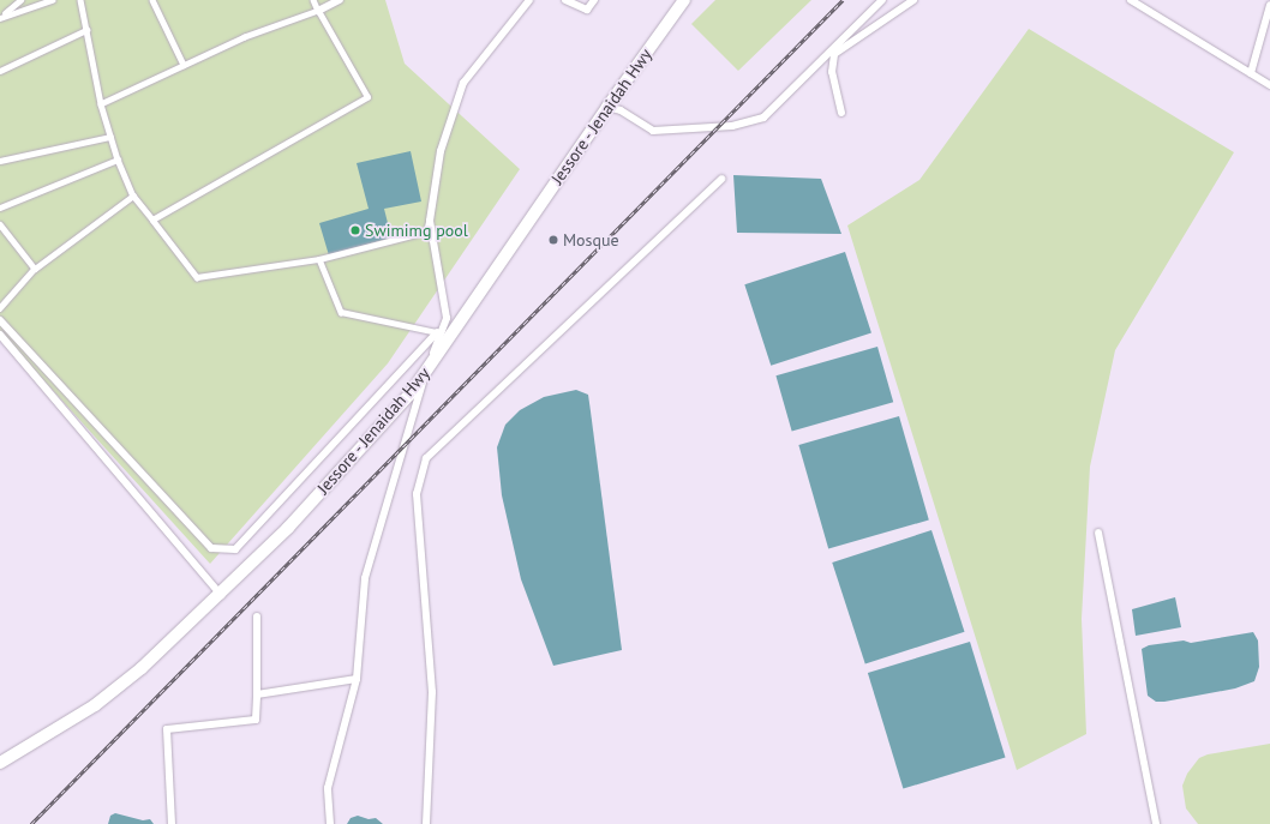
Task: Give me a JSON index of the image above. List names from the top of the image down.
{
  "streets": {
    "highway": ["Jessore - Jenaidah Hwy"]
  },
  "places": ["Swimimg pool", "Mosque"]
}
